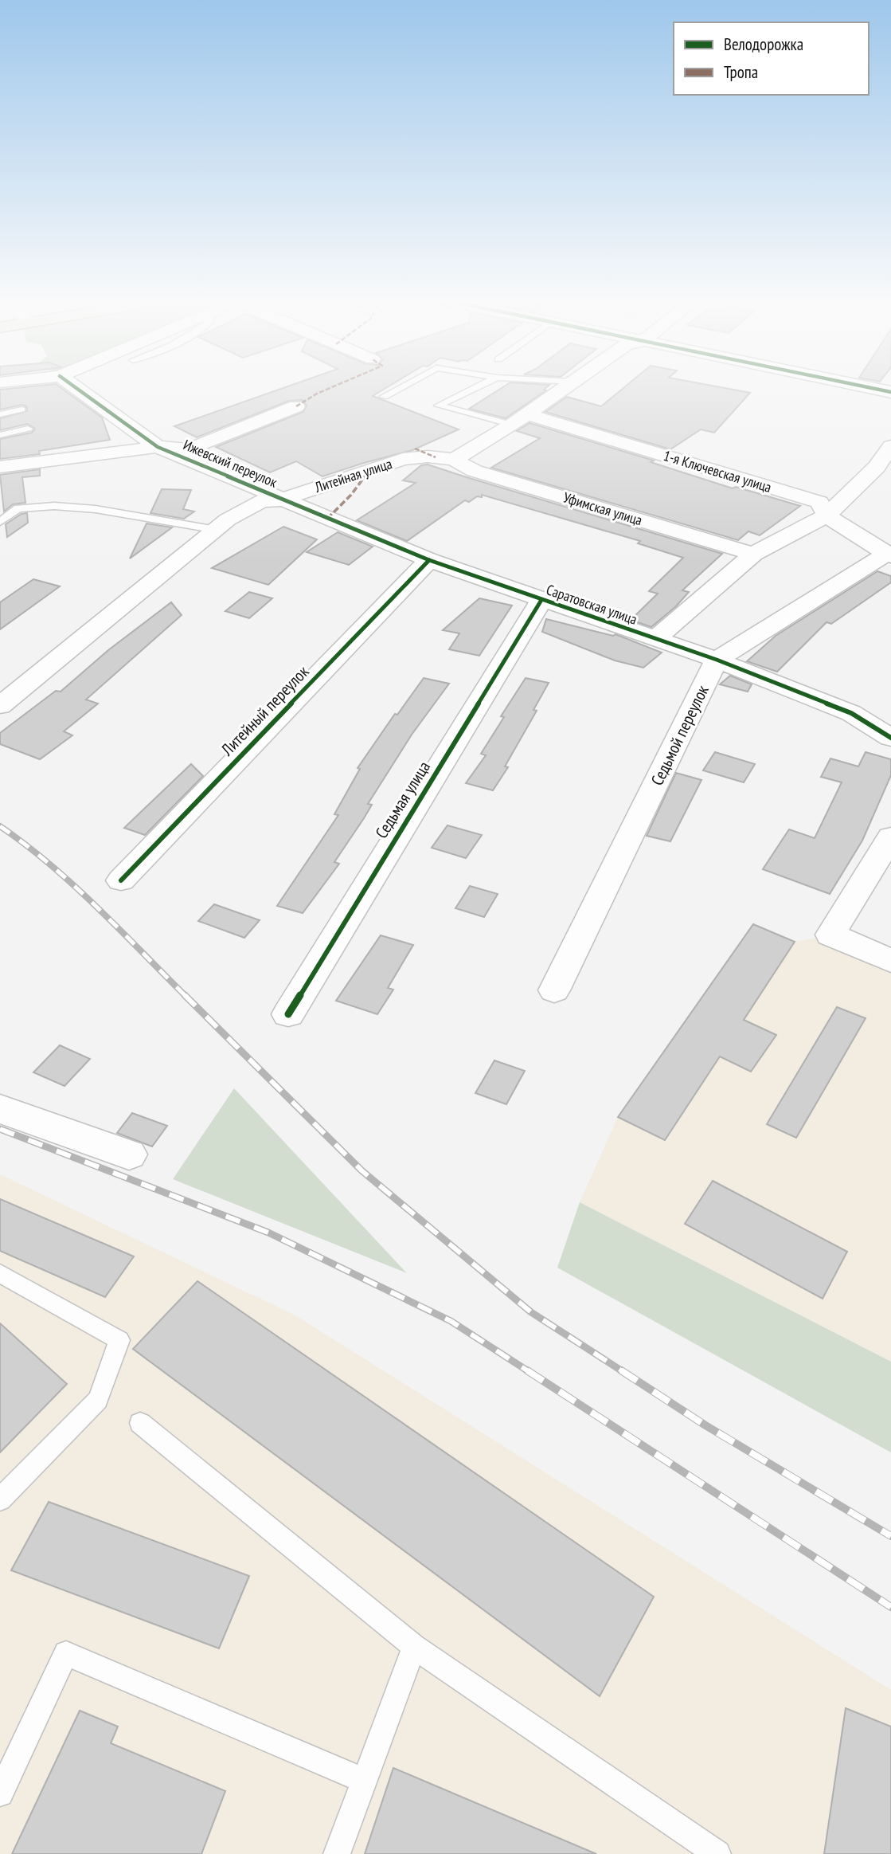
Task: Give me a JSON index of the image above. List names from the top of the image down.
{
  "streets": {
    "street": [
      "Ижевский переулок",
      "1-я Ключевская улица",
      "Литейная улица",
      "Уфимская улица",
      "Саратовская улица",
      "Литейный переулок",
      "Седьмой переулок",
      "Седьмая улица"
    ]
  },
  "crossings": [
    ["Ижевский переулок", "Литейная улица"],
    ["Ижевский переулок", "Саратовская улица"],
    ["Литейная улица", "Уфимская улица"],
    ["Литейная улица", "Саратовская улица"],
    ["Саратовская улица", "Литейный переулок"],
    ["Саратовская улица", "Седьмой переулок"],
    ["Саратовская улица", "Седьмая улица"]
  ],
  "legend": ["Велодорожка", "Тропа"]
}
